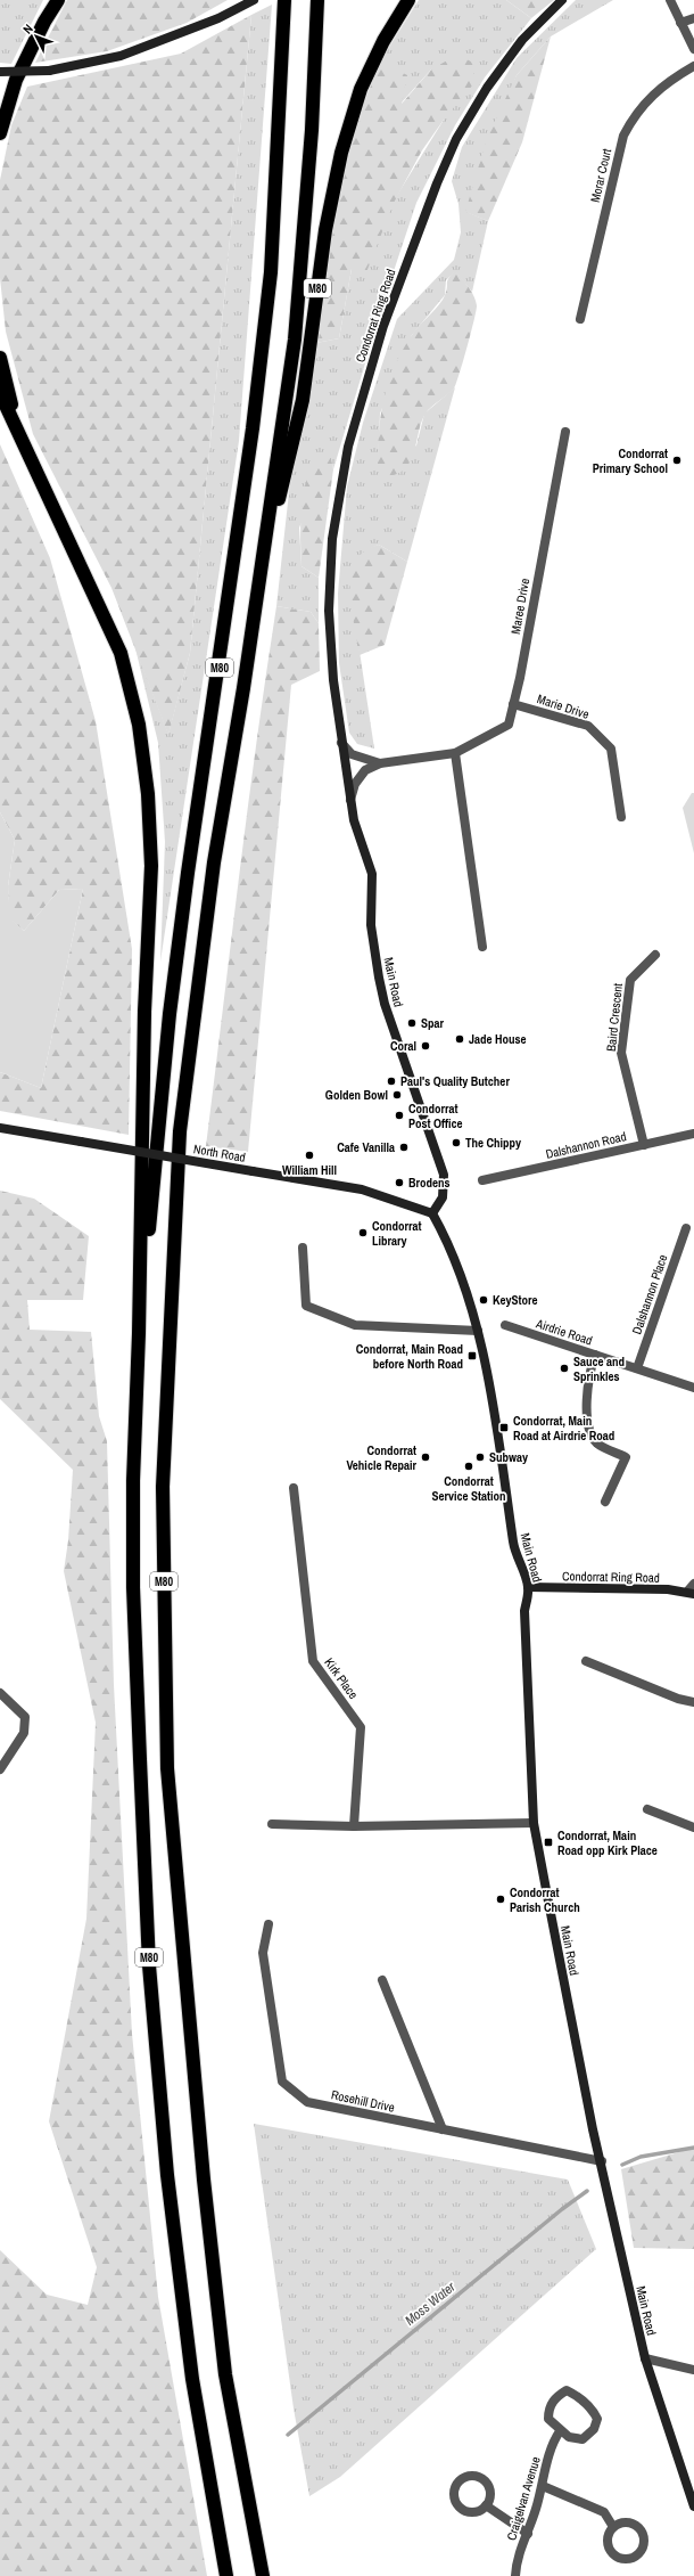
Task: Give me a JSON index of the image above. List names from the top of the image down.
{
  "streets": {
    "highway": ["M80"],
    "street": [
      "Morar Court",
      "Condorrat Ring Road",
      "Maree Drive",
      "Marie Drive",
      "Main Road",
      "Baird Crescent",
      "Dalshannon Road",
      "North Road",
      "Dalshannon Place",
      "Airdrie Road",
      "Kirk Place",
      "Rosehill Drive",
      "Craigelvan Avenue"
    ]
  },
  "crossings": [
    ["Condorrat Ring Road", "Main Road"],
    ["Maree Drive", "Marie Drive"],
    ["Maree Drive", "Main Road"],
    ["Main Road", "North Road"],
    ["Main Road", "Rosehill Drive"],
    ["Baird Crescent", "Dalshannon Road"],
    ["Dalshannon Place", "Airdrie Road"]
  ],
  "water": ["Moss Water"],
  "places": {
    "other": [
      "Condorrat Primary School",
      "Spar",
      "Jade House",
      "Coral",
      "Paul's Quality Butcher",
      "Golden Bowl",
      "Condorrat Post Office",
      "The Chippy",
      "Cafe Vanilla",
      "William Hill",
      "Brodens",
      "Condorrat Library",
      "KeyStore",
      "Sauce and Sprinkles",
      "Condorrat Vehicle Repair",
      "Subway",
      "Condorrat Service Station",
      "Condorrat Parish Church"
    ],
    "transit": ["Condorrat, Main Road before North Road", "Condorrat, Main Road at Airdrie Road", "Condorrat, Main Road opp Kirk Place"]
  },
  "north": "top left"
}
